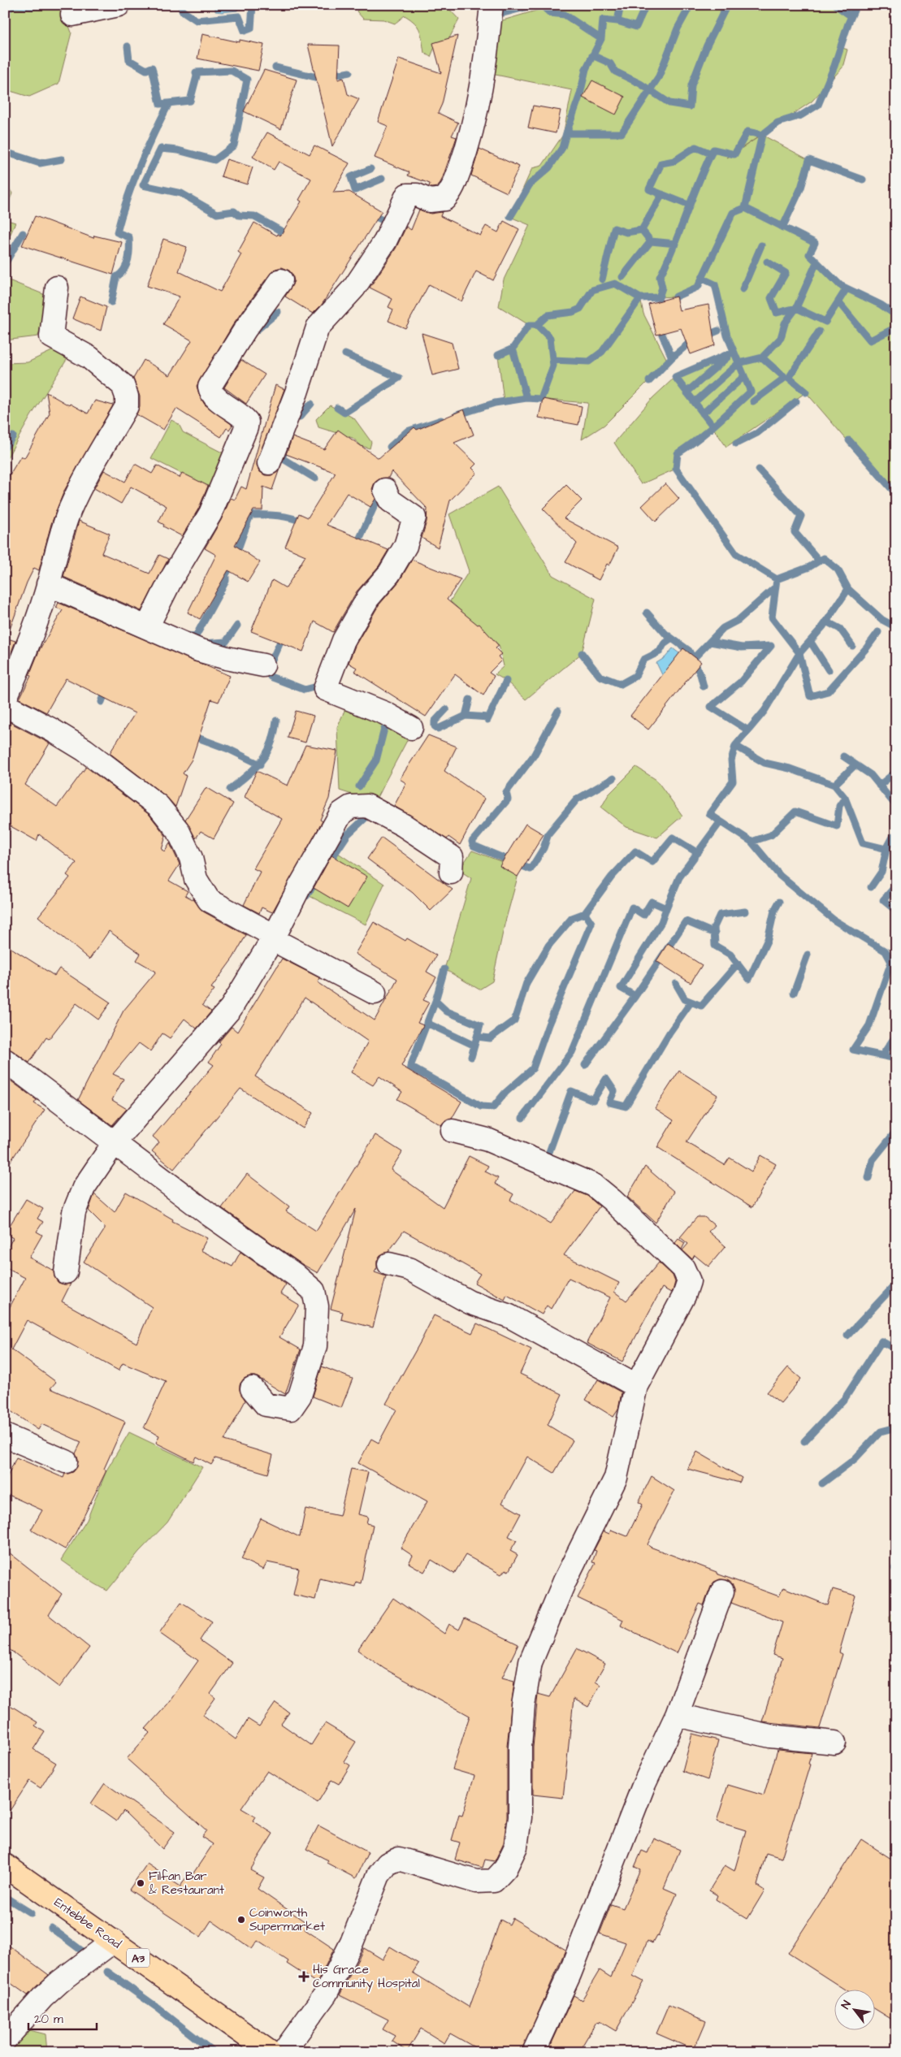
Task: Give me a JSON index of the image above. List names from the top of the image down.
{
  "streets": {
    "main road": ["Entebbe Road", "A3"]
  },
  "places": {
    "other": ["Filfan Bar & Restaurant", "Coinworth Supermarket"],
    "health": ["His Grace Community Hospital"]
  },
  "scale_bar": "20 m",
  "north": "top left"
}
